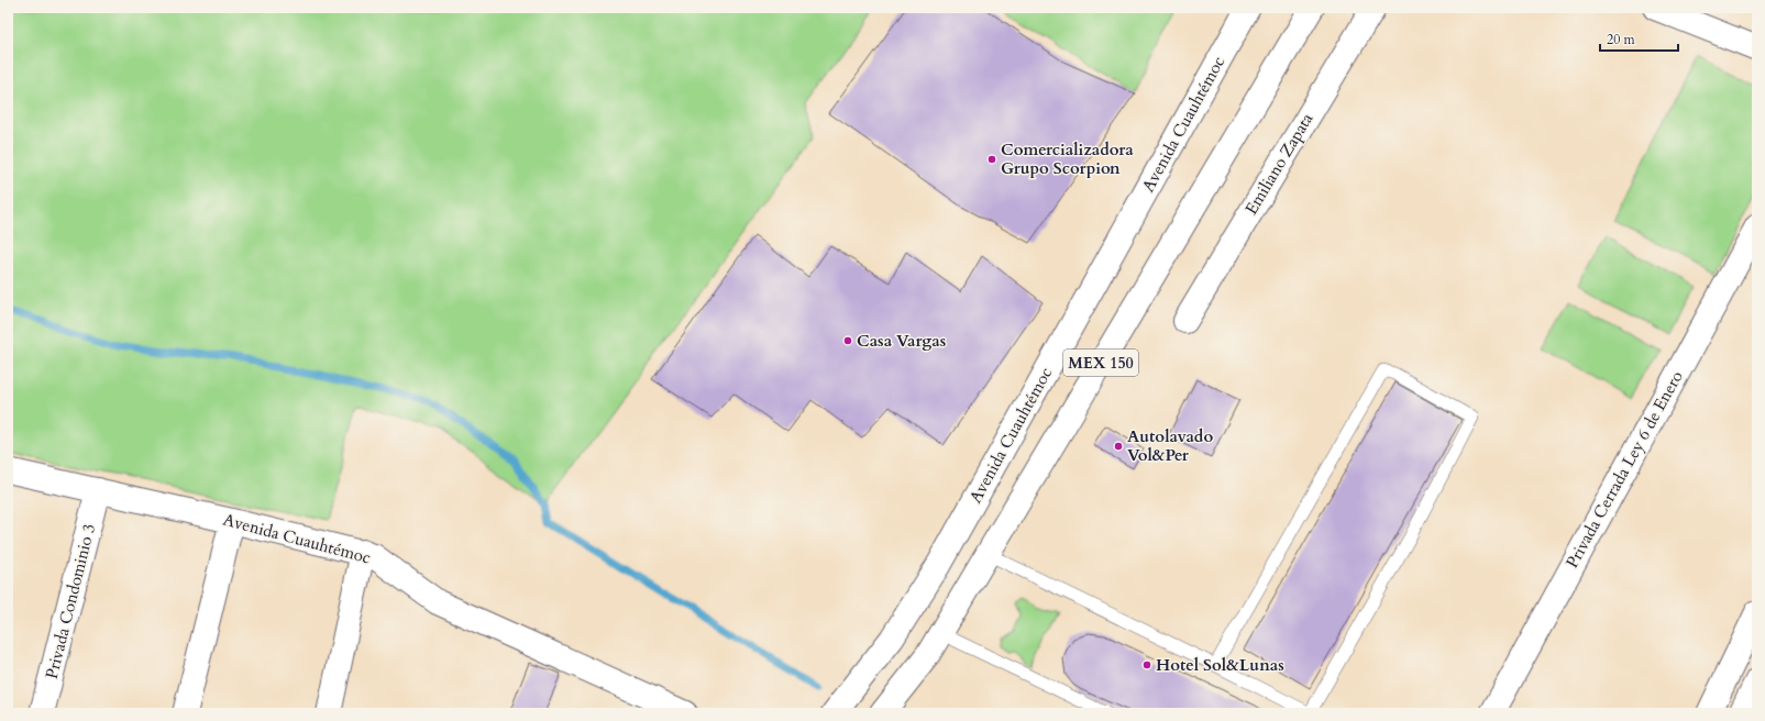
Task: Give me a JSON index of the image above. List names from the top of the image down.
{
  "streets": {
    "street": [
      "Avenida Cuauhtémoc",
      "Emiliano Zapata",
      "MEX 150",
      "Privada Cerrada Ley 6 de Enero",
      "Privada Condominio 3"
    ]
  },
  "crossings": [
    ["Avenida Cuauhtémoc", "Privada Condominio 3"]
  ],
  "places": [
    "Comercializadora Grupo Scorpion",
    "Casa Vargas",
    "Autolavado Vol&Per",
    "Hotel Sol&Lunas"
  ],
  "scale_bar": "20 m"
}
